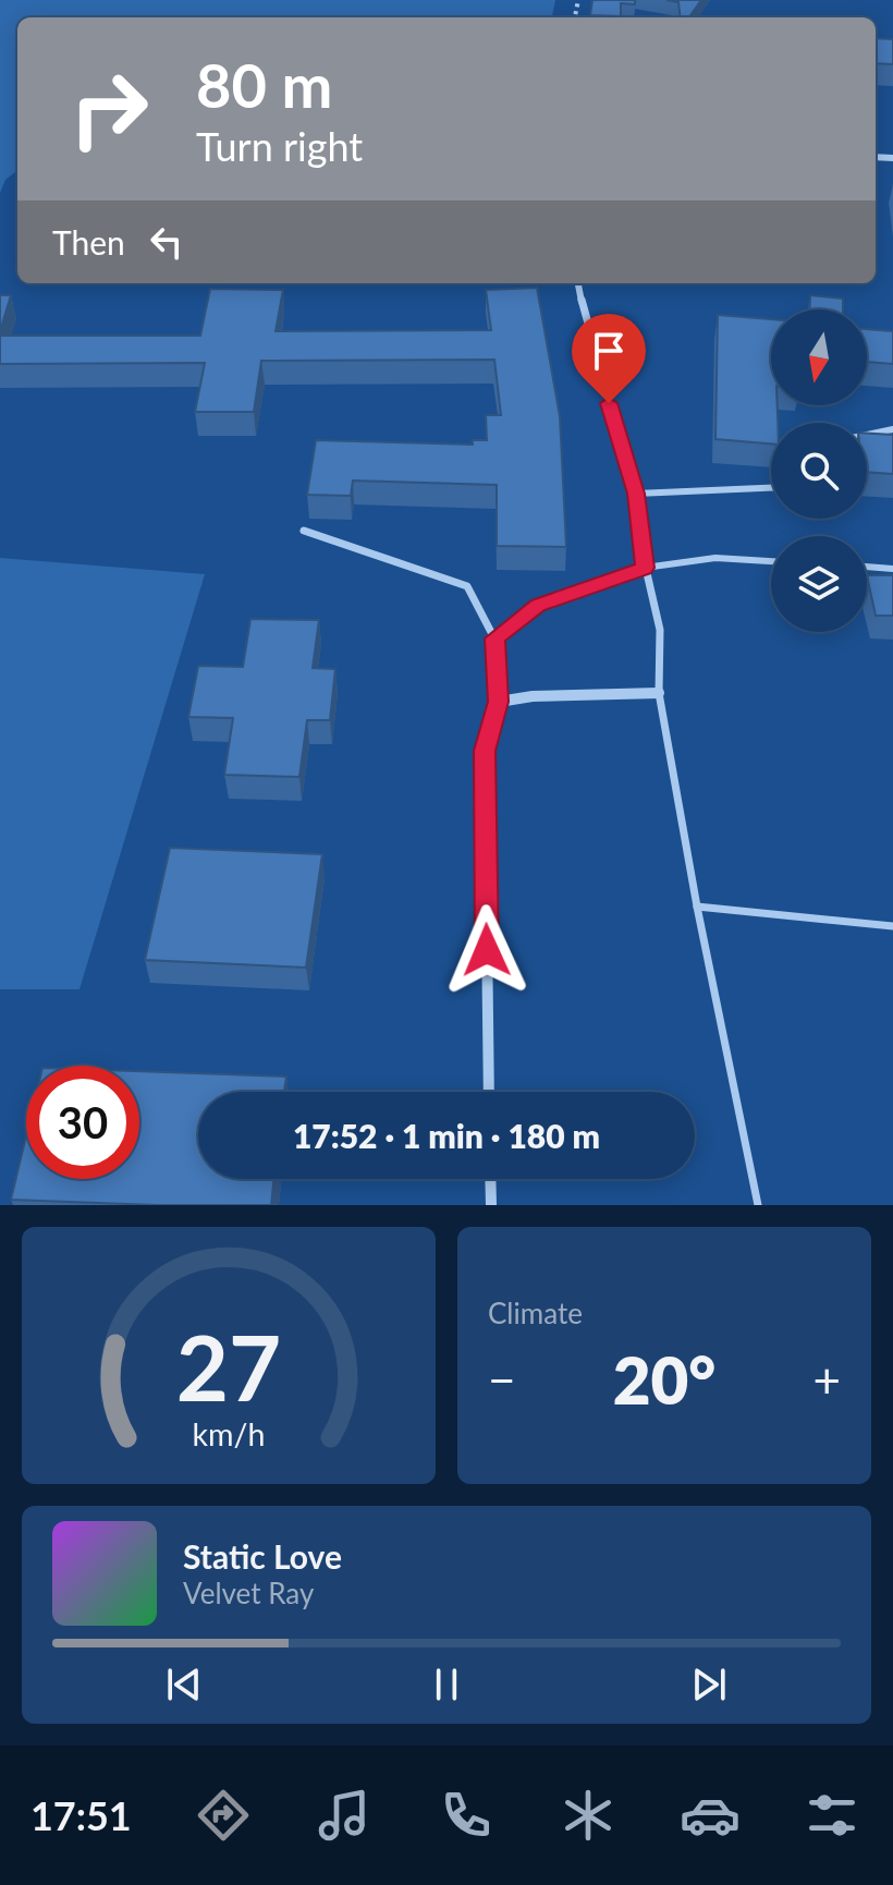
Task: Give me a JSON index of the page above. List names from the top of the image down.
{
  "north": "bottom",
  "page": {
    "turn": ["80 m", "Turn right"],
    "then": "Then",
    "limit": "30",
    "trip": "17:52 · 1 min · 180 m",
    "tile": "Climate",
    "heat": ["−", "20°", "+"],
    "song": ["Static Love", "Velvet Ray"],
    "tabs": "17:51",
    "gauge": ["27", "km/h"]
  }
}
